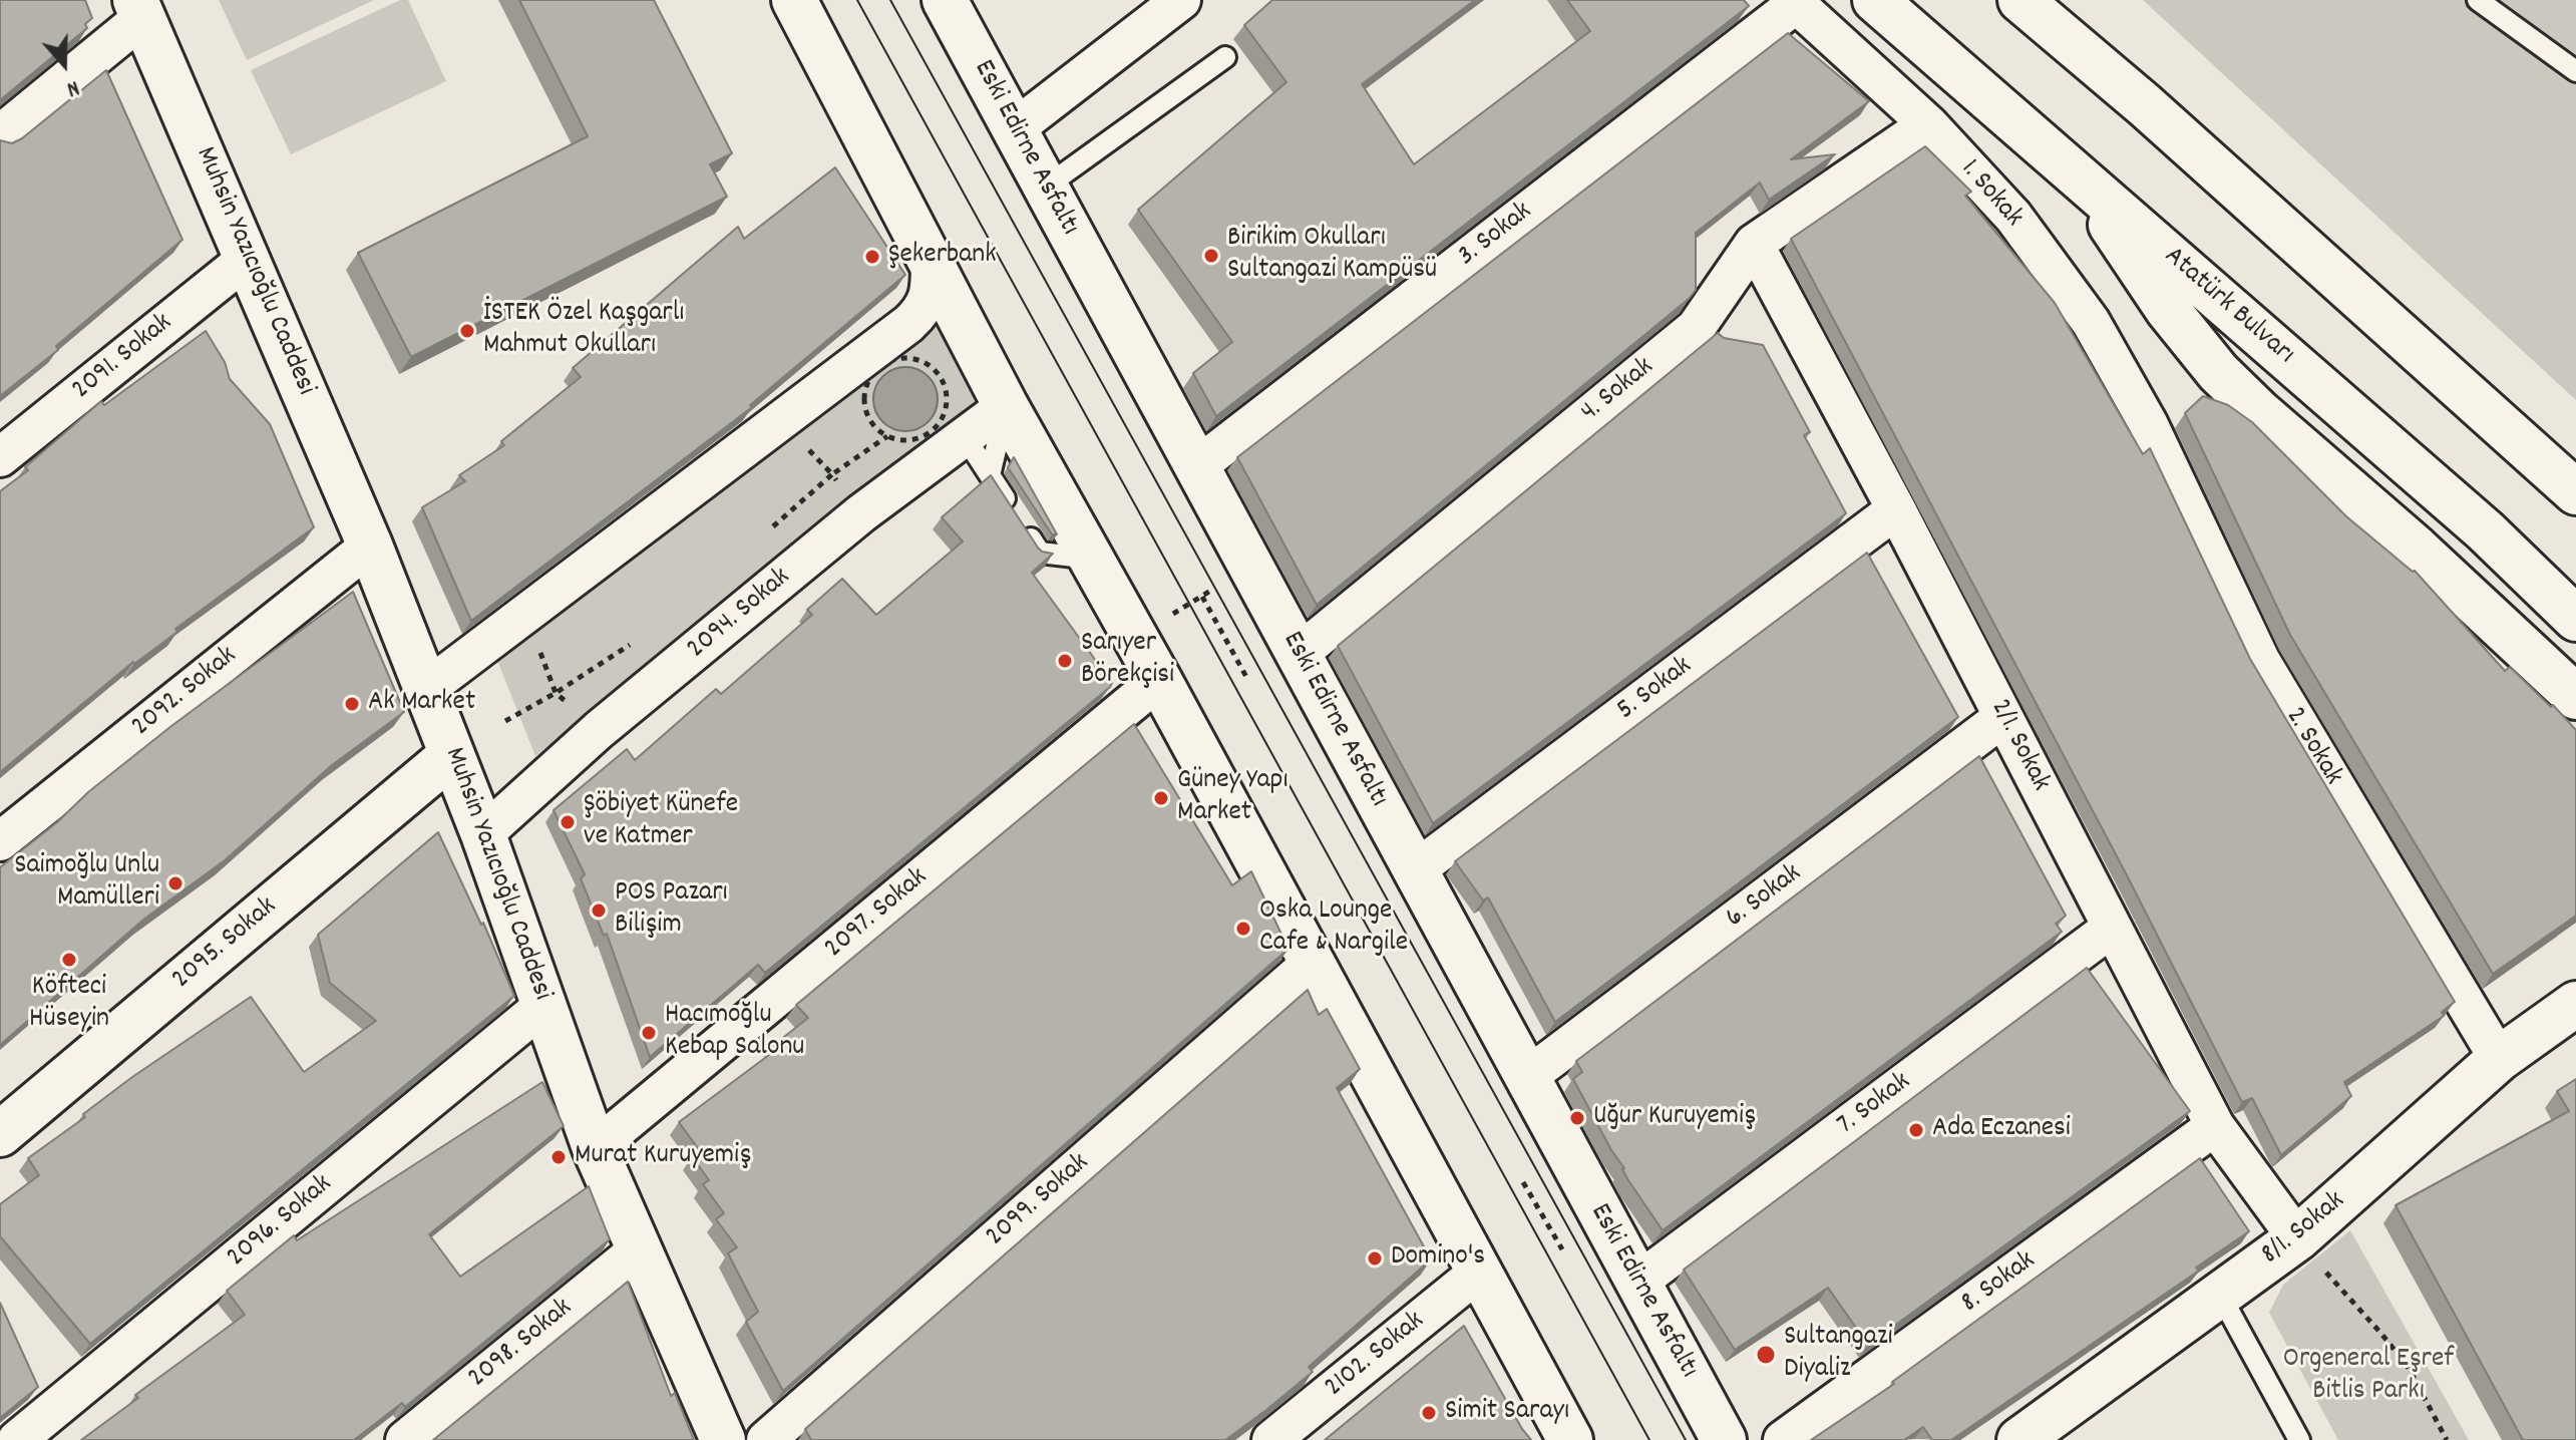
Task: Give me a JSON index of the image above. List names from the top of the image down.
{
  "streets": {
    "main road": [
      "Eski Edirne Asfaltı",
      "Muhsin Yazıcıoğlu Caddesi",
      "Atatürk Bulvarı",
      "2095. Sokak",
      "8/1. Sokak"
    ],
    "street": [
      "1. Sokak",
      "3. Sokak",
      "2091. Sokak",
      "4. Sokak",
      "2094. Sokak",
      "5. Sokak",
      "2092. Sokak",
      "2/1. Sokak",
      "2. Sokak",
      "6. Sokak",
      "2097. Sokak",
      "7. Sokak",
      "2099. Sokak",
      "2096. Sokak",
      "8. Sokak",
      "2098. Sokak",
      "2102. Sokak"
    ]
  },
  "crossings": [
    ["Eski Edirne Asfaltı", "3. Sokak"],
    ["Eski Edirne Asfaltı", "4. Sokak"],
    ["Eski Edirne Asfaltı", "5. Sokak"],
    ["Eski Edirne Asfaltı", "6. Sokak"],
    ["Eski Edirne Asfaltı", "7. Sokak"],
    ["1. Sokak", "3. Sokak"],
    ["1. Sokak", "4. Sokak"],
    ["1. Sokak", "2. Sokak"],
    ["Muhsin Yazıcıoğlu Caddesi", "2091. Sokak"],
    ["Muhsin Yazıcıoğlu Caddesi", "2094. Sokak"],
    ["Muhsin Yazıcıoğlu Caddesi", "2092. Sokak"],
    ["Muhsin Yazıcıoğlu Caddesi", "2097. Sokak"],
    ["Muhsin Yazıcıoğlu Caddesi", "2095. Sokak"],
    ["Muhsin Yazıcıoğlu Caddesi", "2096. Sokak"],
    ["Muhsin Yazıcıoğlu Caddesi", "2098. Sokak"],
    ["4. Sokak", "2/1. Sokak"],
    ["5. Sokak", "2/1. Sokak"],
    ["2/1. Sokak", "6. Sokak"],
    ["2/1. Sokak", "7. Sokak"],
    ["2/1. Sokak", "8/1. Sokak"],
    ["2/1. Sokak", "8. Sokak"],
    ["2. Sokak", "8/1. Sokak"]
  ],
  "parks": ["Orgeneral Eşref Bitlis Parkı"],
  "places": [
    "Birikim Okulları Sultangazi Kampüsü",
    "Şekerbank",
    "İSTEK Özel Kaşgarlı Mahmut Okulları",
    "Sarıyer Börekçisi",
    "Ak Market",
    "Güney Yapı Market",
    "Şöbiyet Künefe ve Katmer",
    "Saimoğlu Unlu Mamülleri",
    "POS Pazarı Bilişim",
    "Oska Lounge Cafe & Nargile",
    "Köfteci Hüseyin",
    "Hacımoğlu Kebap Salonu",
    "Uğur Kuruyemiş",
    "Ada Eczanesi",
    "Murat Kuruyemiş",
    "Domino's",
    "Sultangazi Diyaliz",
    "Simit Sarayı"
  ],
  "north": "bottom"
}
